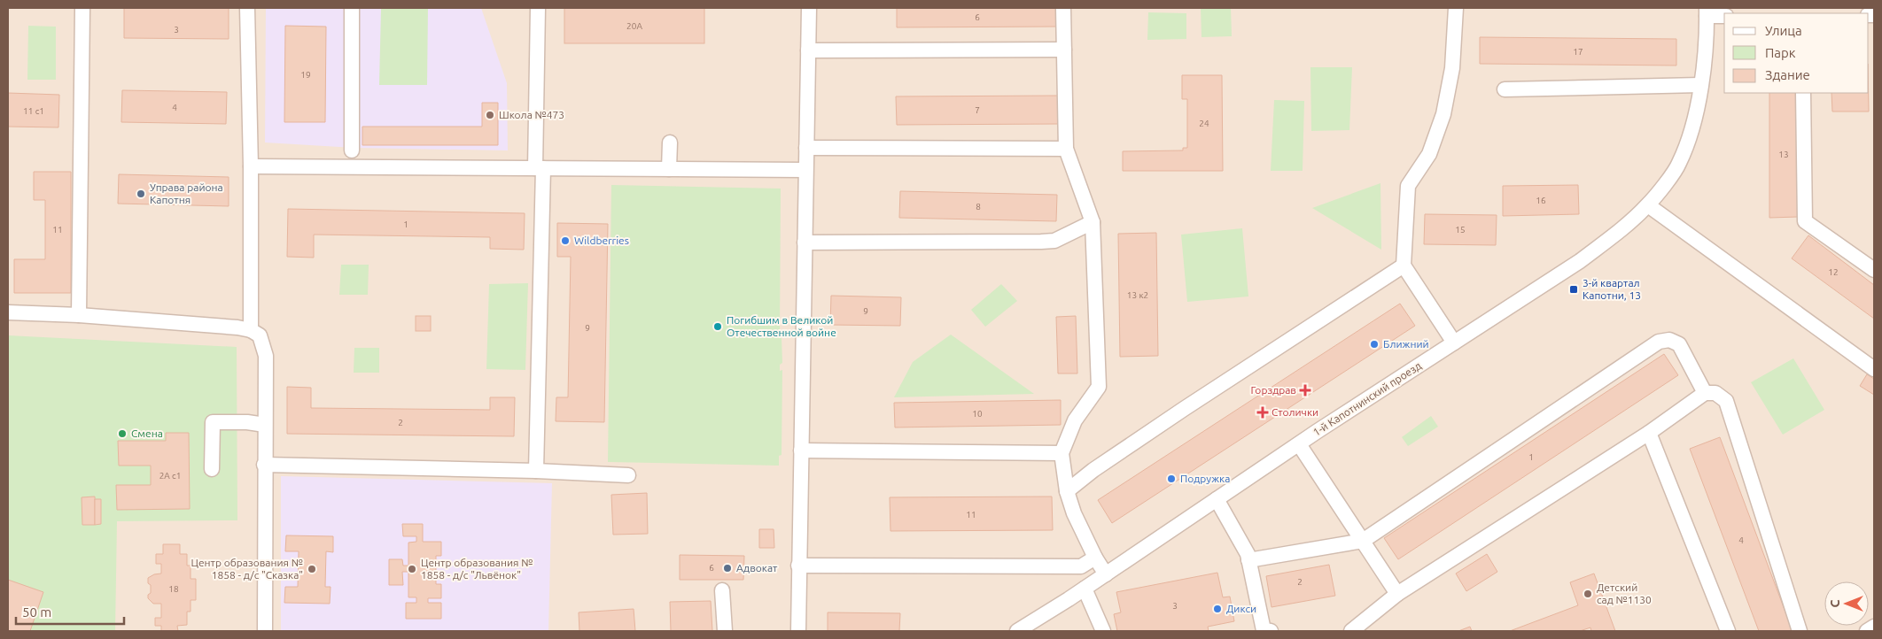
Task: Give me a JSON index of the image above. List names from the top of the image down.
{
  "streets": {
    "street": ["1-й Капотнинский проезд"]
  },
  "places": {
    "other": [
      "Школа №473",
      "Управа района Капотня",
      "Wildberries",
      "Погибшим в Великой Отечественной войне",
      "Ближний",
      "Смена",
      "Подружка",
      "Адвокат",
      "Центр образования № 1858 - д/с \"Сказка\"",
      "Центр образования № 1858 - д/с \"Львёнок\"",
      "Детский сад №1130",
      "Дикси"
    ],
    "transit": ["3-й квартал Капотни, 13"],
    "health": ["Горздрав", "Столички"]
  },
  "house_numbers": [
    "6",
    "20А",
    "3",
    "17",
    "19",
    "4",
    "7",
    "11 с1",
    "24",
    "13",
    "16",
    "8",
    "1",
    "11",
    "15",
    "12",
    "13 к2",
    "9",
    "9",
    "10",
    "2",
    "1",
    "2А с1",
    "11",
    "4",
    "6",
    "2",
    "18",
    "3"
  ],
  "legend": ["Улица", "Парк", "Здание"],
  "scale_bar": "50 m",
  "north": "left"
}
